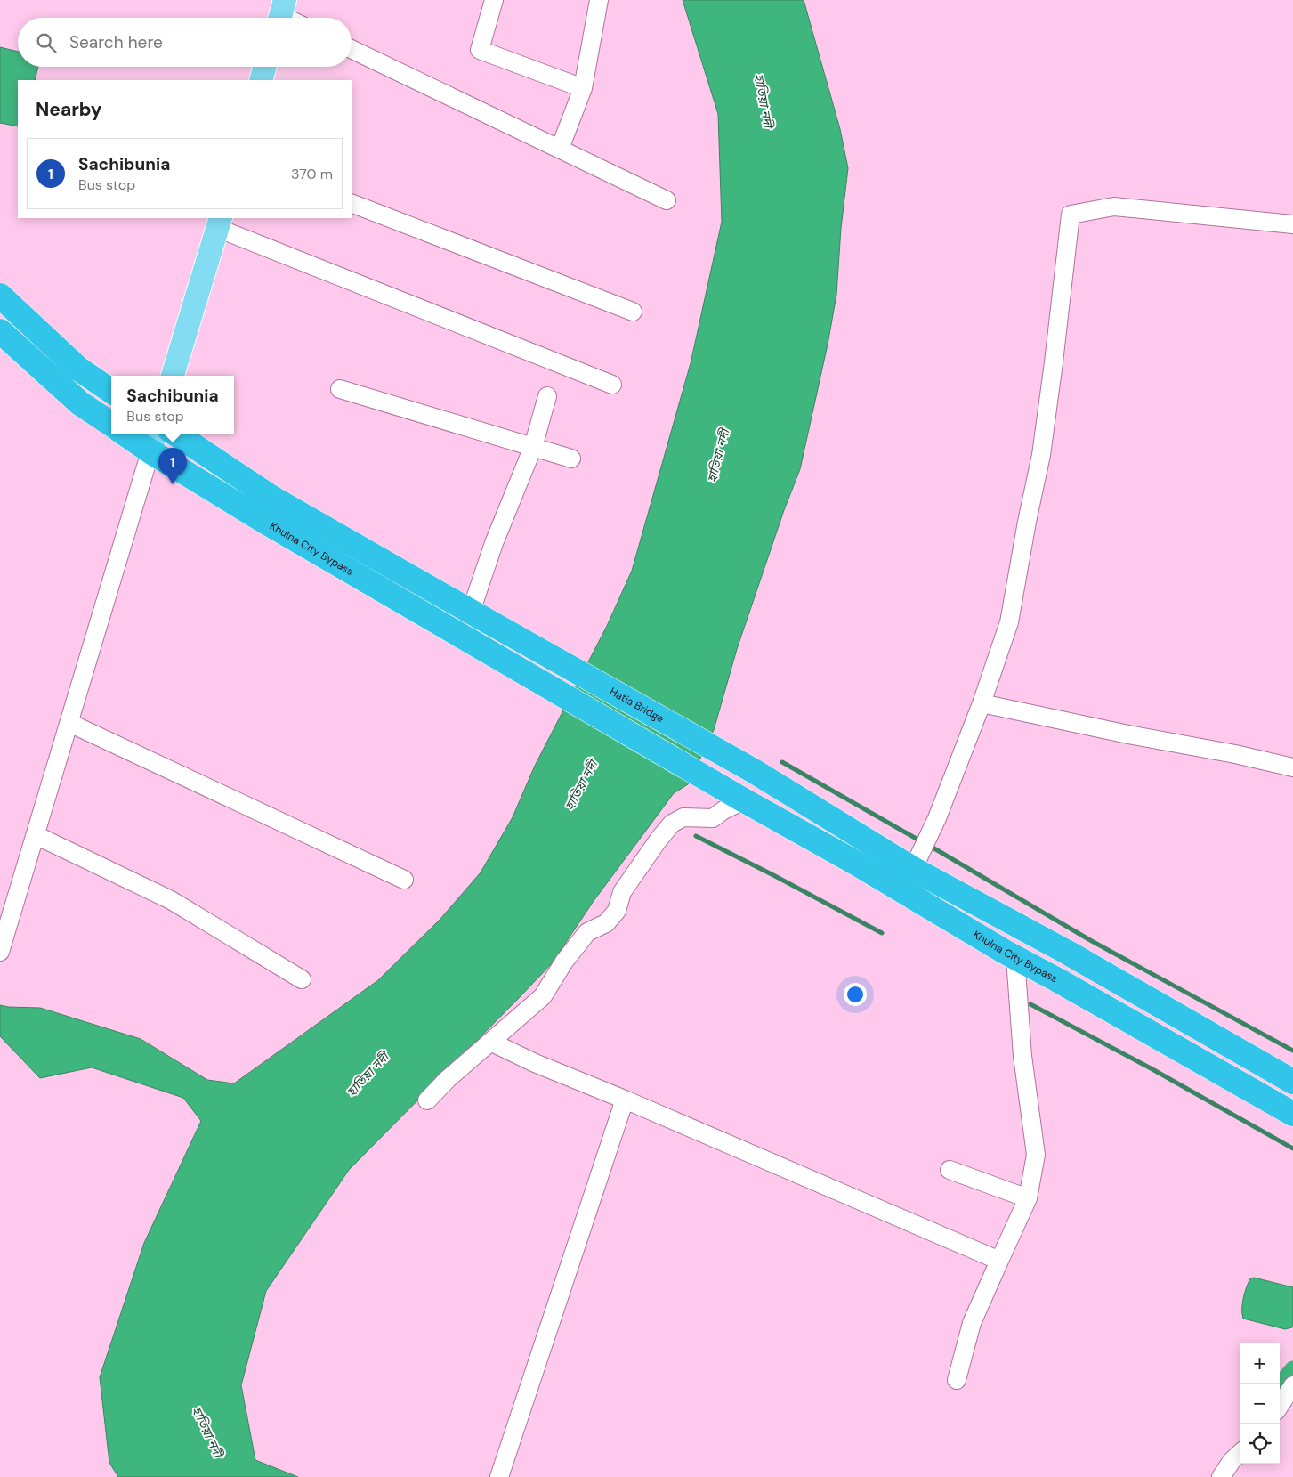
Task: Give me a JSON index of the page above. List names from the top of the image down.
{
  "streets": {
    "highway": ["Khulna City Bypass", "Hatia Bridge"]
  },
  "water": ["হাতিয়া নদী"],
  "page": {
    "search": "Search here",
    "heading": "Nearby",
    "list": [
      {
        "mark": "1",
        "name": "Sachibunia",
        "note": "Bus stop",
        "value": "370 m"
      }
    ],
    "popup": ["Sachibunia", "Bus stop"],
    "pins": "1",
    "map_buttons": ["+", "−"]
  }
}
